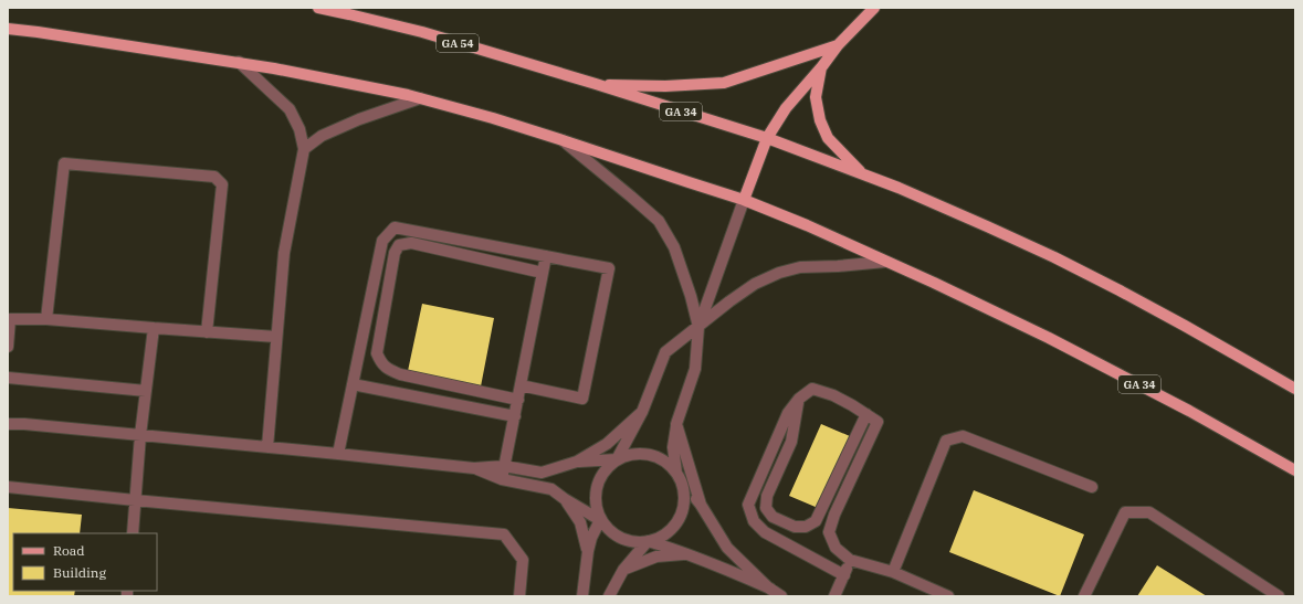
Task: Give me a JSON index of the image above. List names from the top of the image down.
{
  "streets": {
    "main road": ["GA 54", "GA 34"]
  },
  "crossings": [
    ["GA 54", "GA 34"]
  ],
  "legend": ["Road", "Building"]
}
